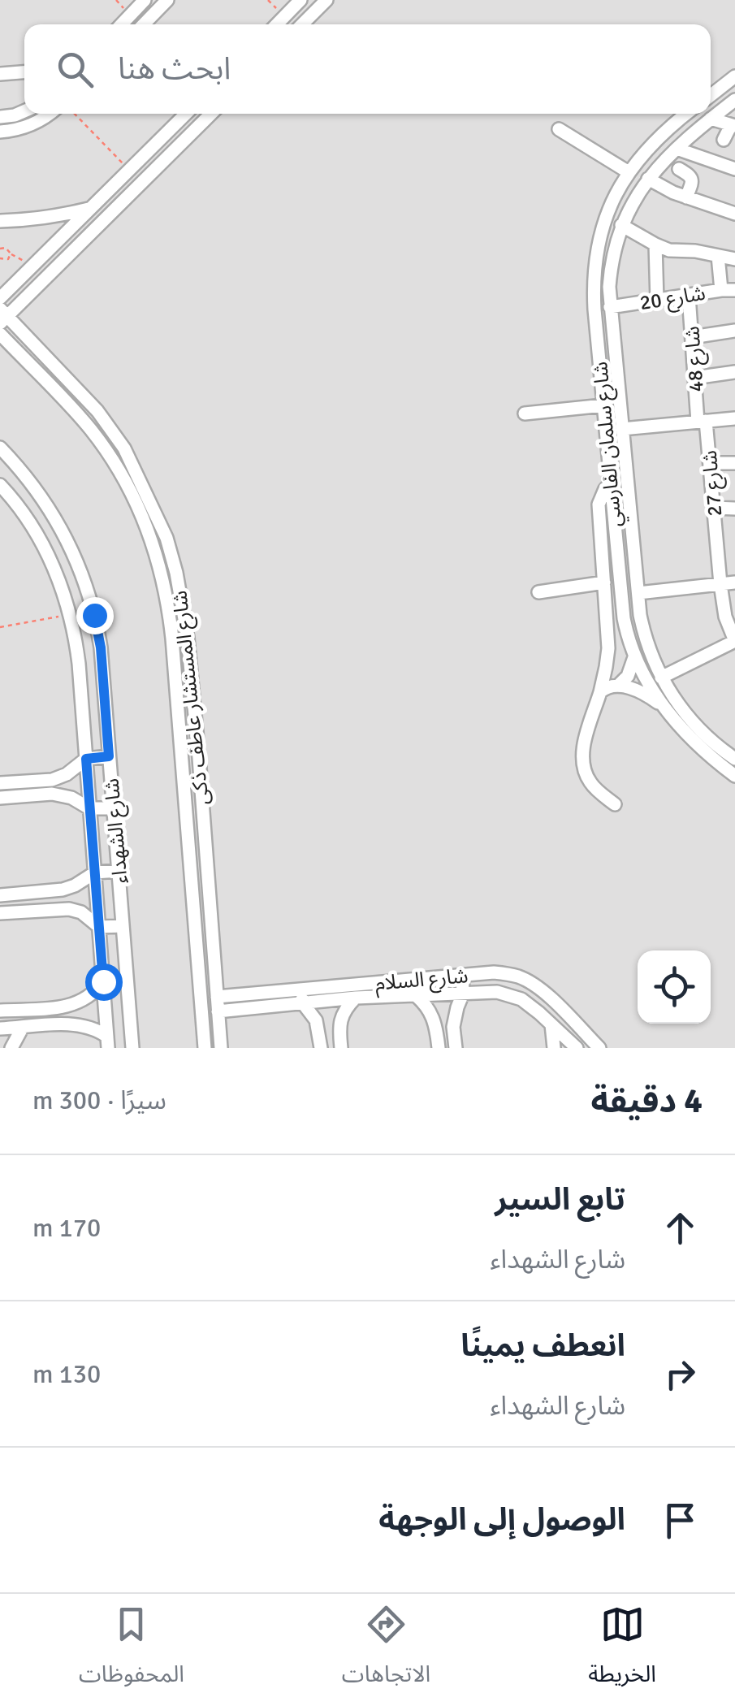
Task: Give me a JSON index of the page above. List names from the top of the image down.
{
  "streets": {
    "street": [
      "شارع 20",
      "شارع 48",
      "شارع سلمان الفارسي",
      "شارع 27",
      "شارع المستشار عاطف ذكى",
      "شارع الشهداء",
      "شارع السلام"
    ]
  },
  "crossings": [
    ["شارع 20", "شارع 48"],
    ["شارع 20", "شارع سلمان الفارسي"],
    ["شارع 48", "شارع 27"],
    ["شارع المستشار عاطف ذكى", "شارع السلام"]
  ],
  "page": {
    "search": "ابحث هنا",
    "heading": ["4 دقيقة", "سيرًا · 300 m"],
    "list": [
      ["تابع السير", "شارع الشهداء", "170 m"],
      ["انعطف يمينًا", "شارع الشهداء", "130 m"],
      "الوصول إلى الوجهة"
    ],
    "nav": ["الخريطة", "الاتجاهات", "المحفوظات"]
  }
}
